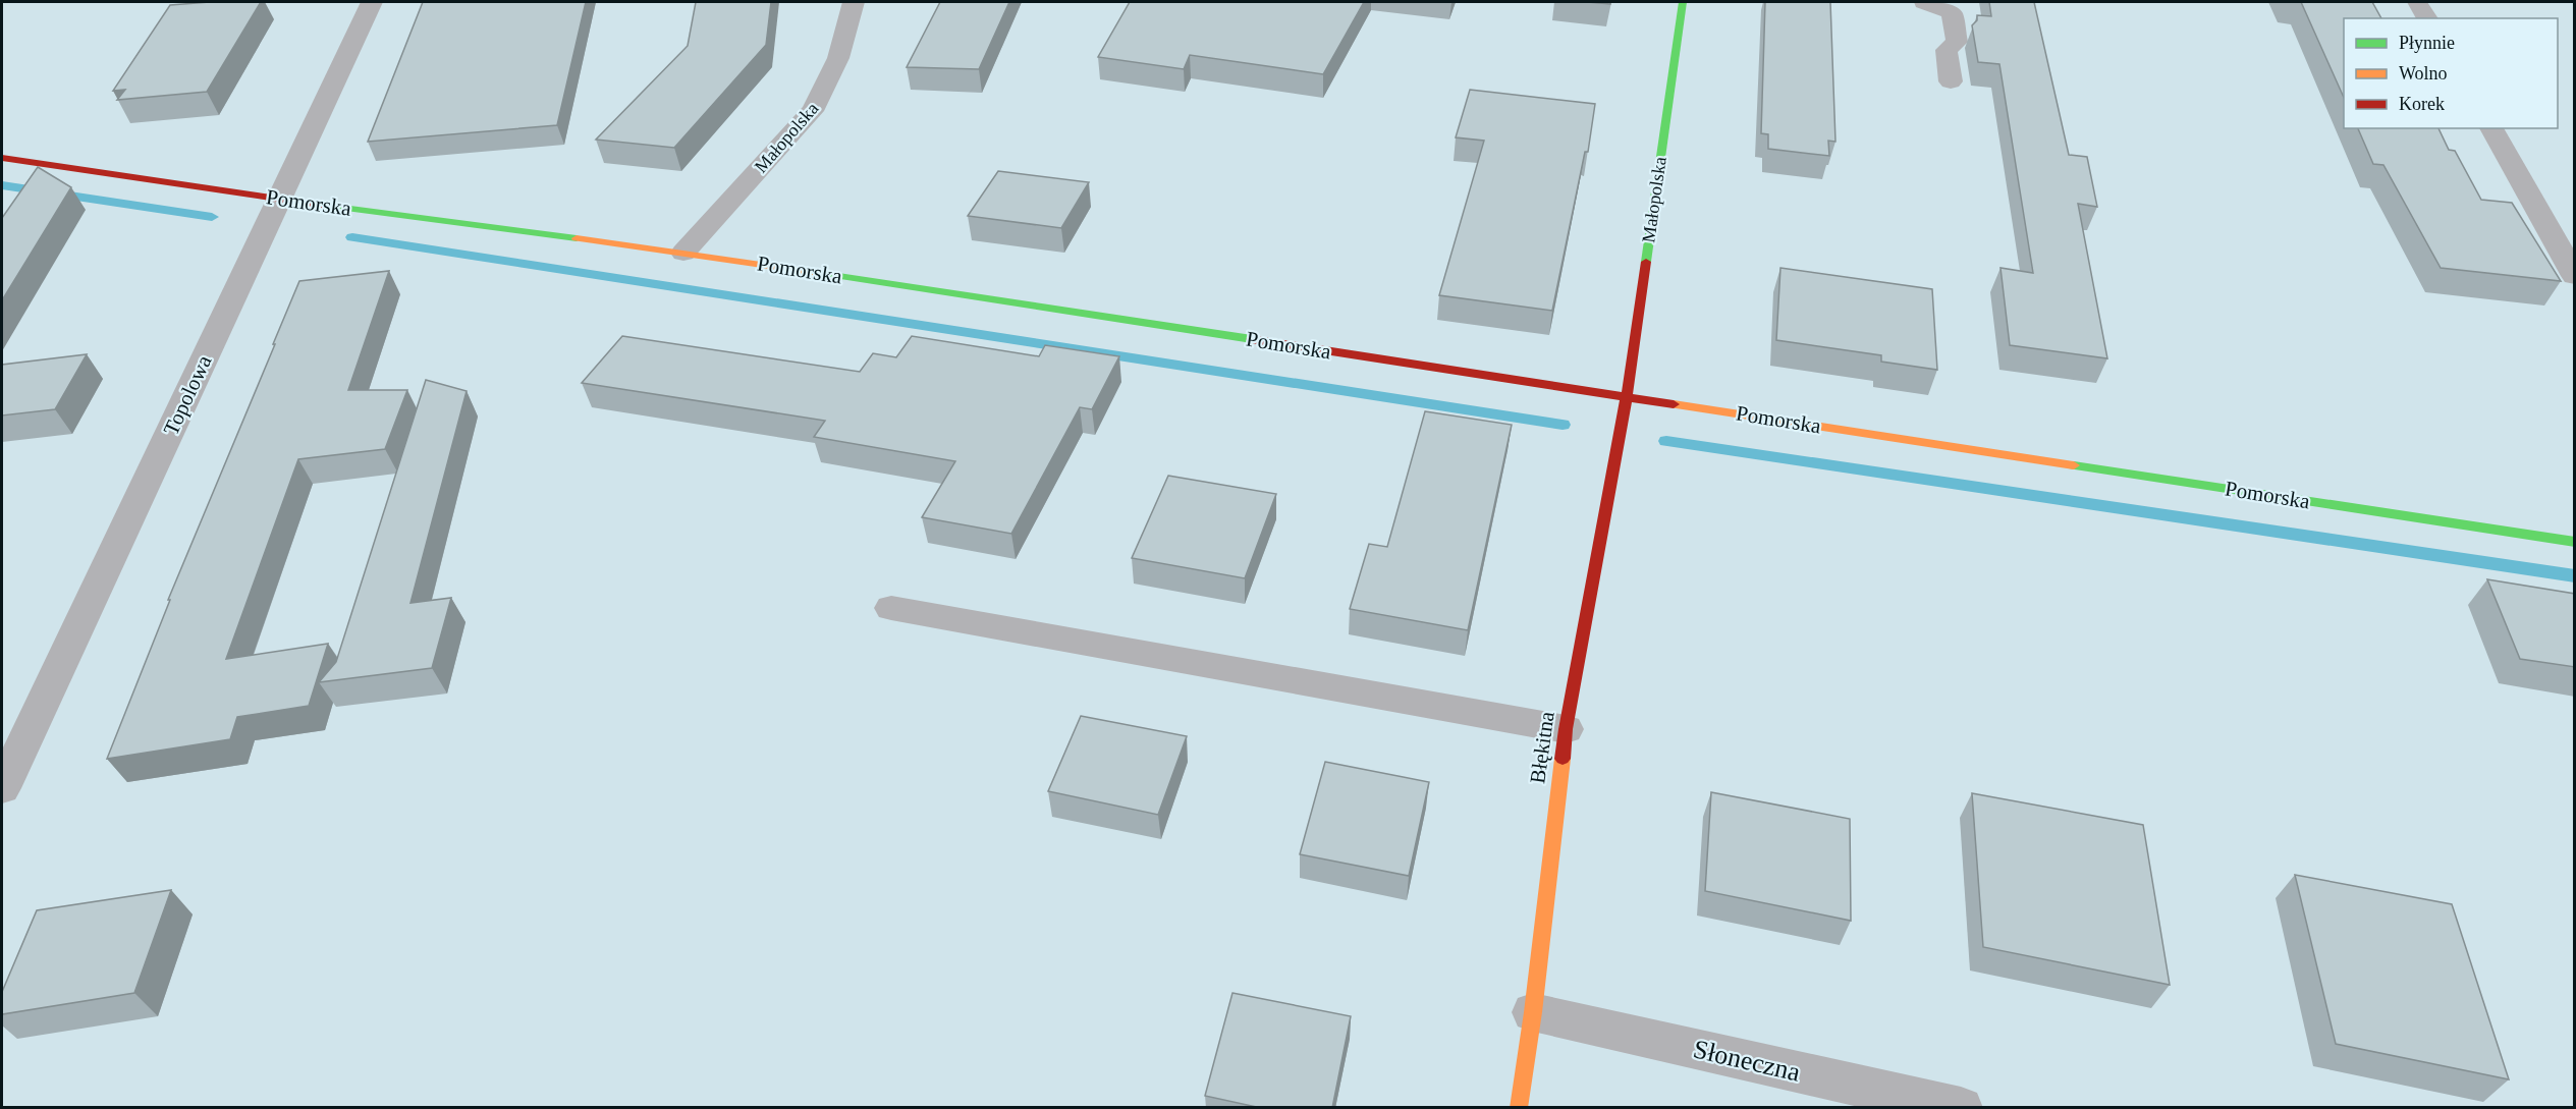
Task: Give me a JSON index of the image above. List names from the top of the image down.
{
  "streets": {
    "street": [
      "Małopolska",
      "Pomorska",
      "Topolowa",
      "Błękitna",
      "Słoneczna"
    ]
  },
  "crossings": [
    ["Małopolska", "Pomorska"],
    ["Małopolska", "Błękitna"],
    ["Pomorska", "Topolowa"],
    ["Pomorska", "Błękitna"],
    ["Błękitna", "Słoneczna"]
  ],
  "legend": ["Płynnie", "Wolno", "Korek"]
}
